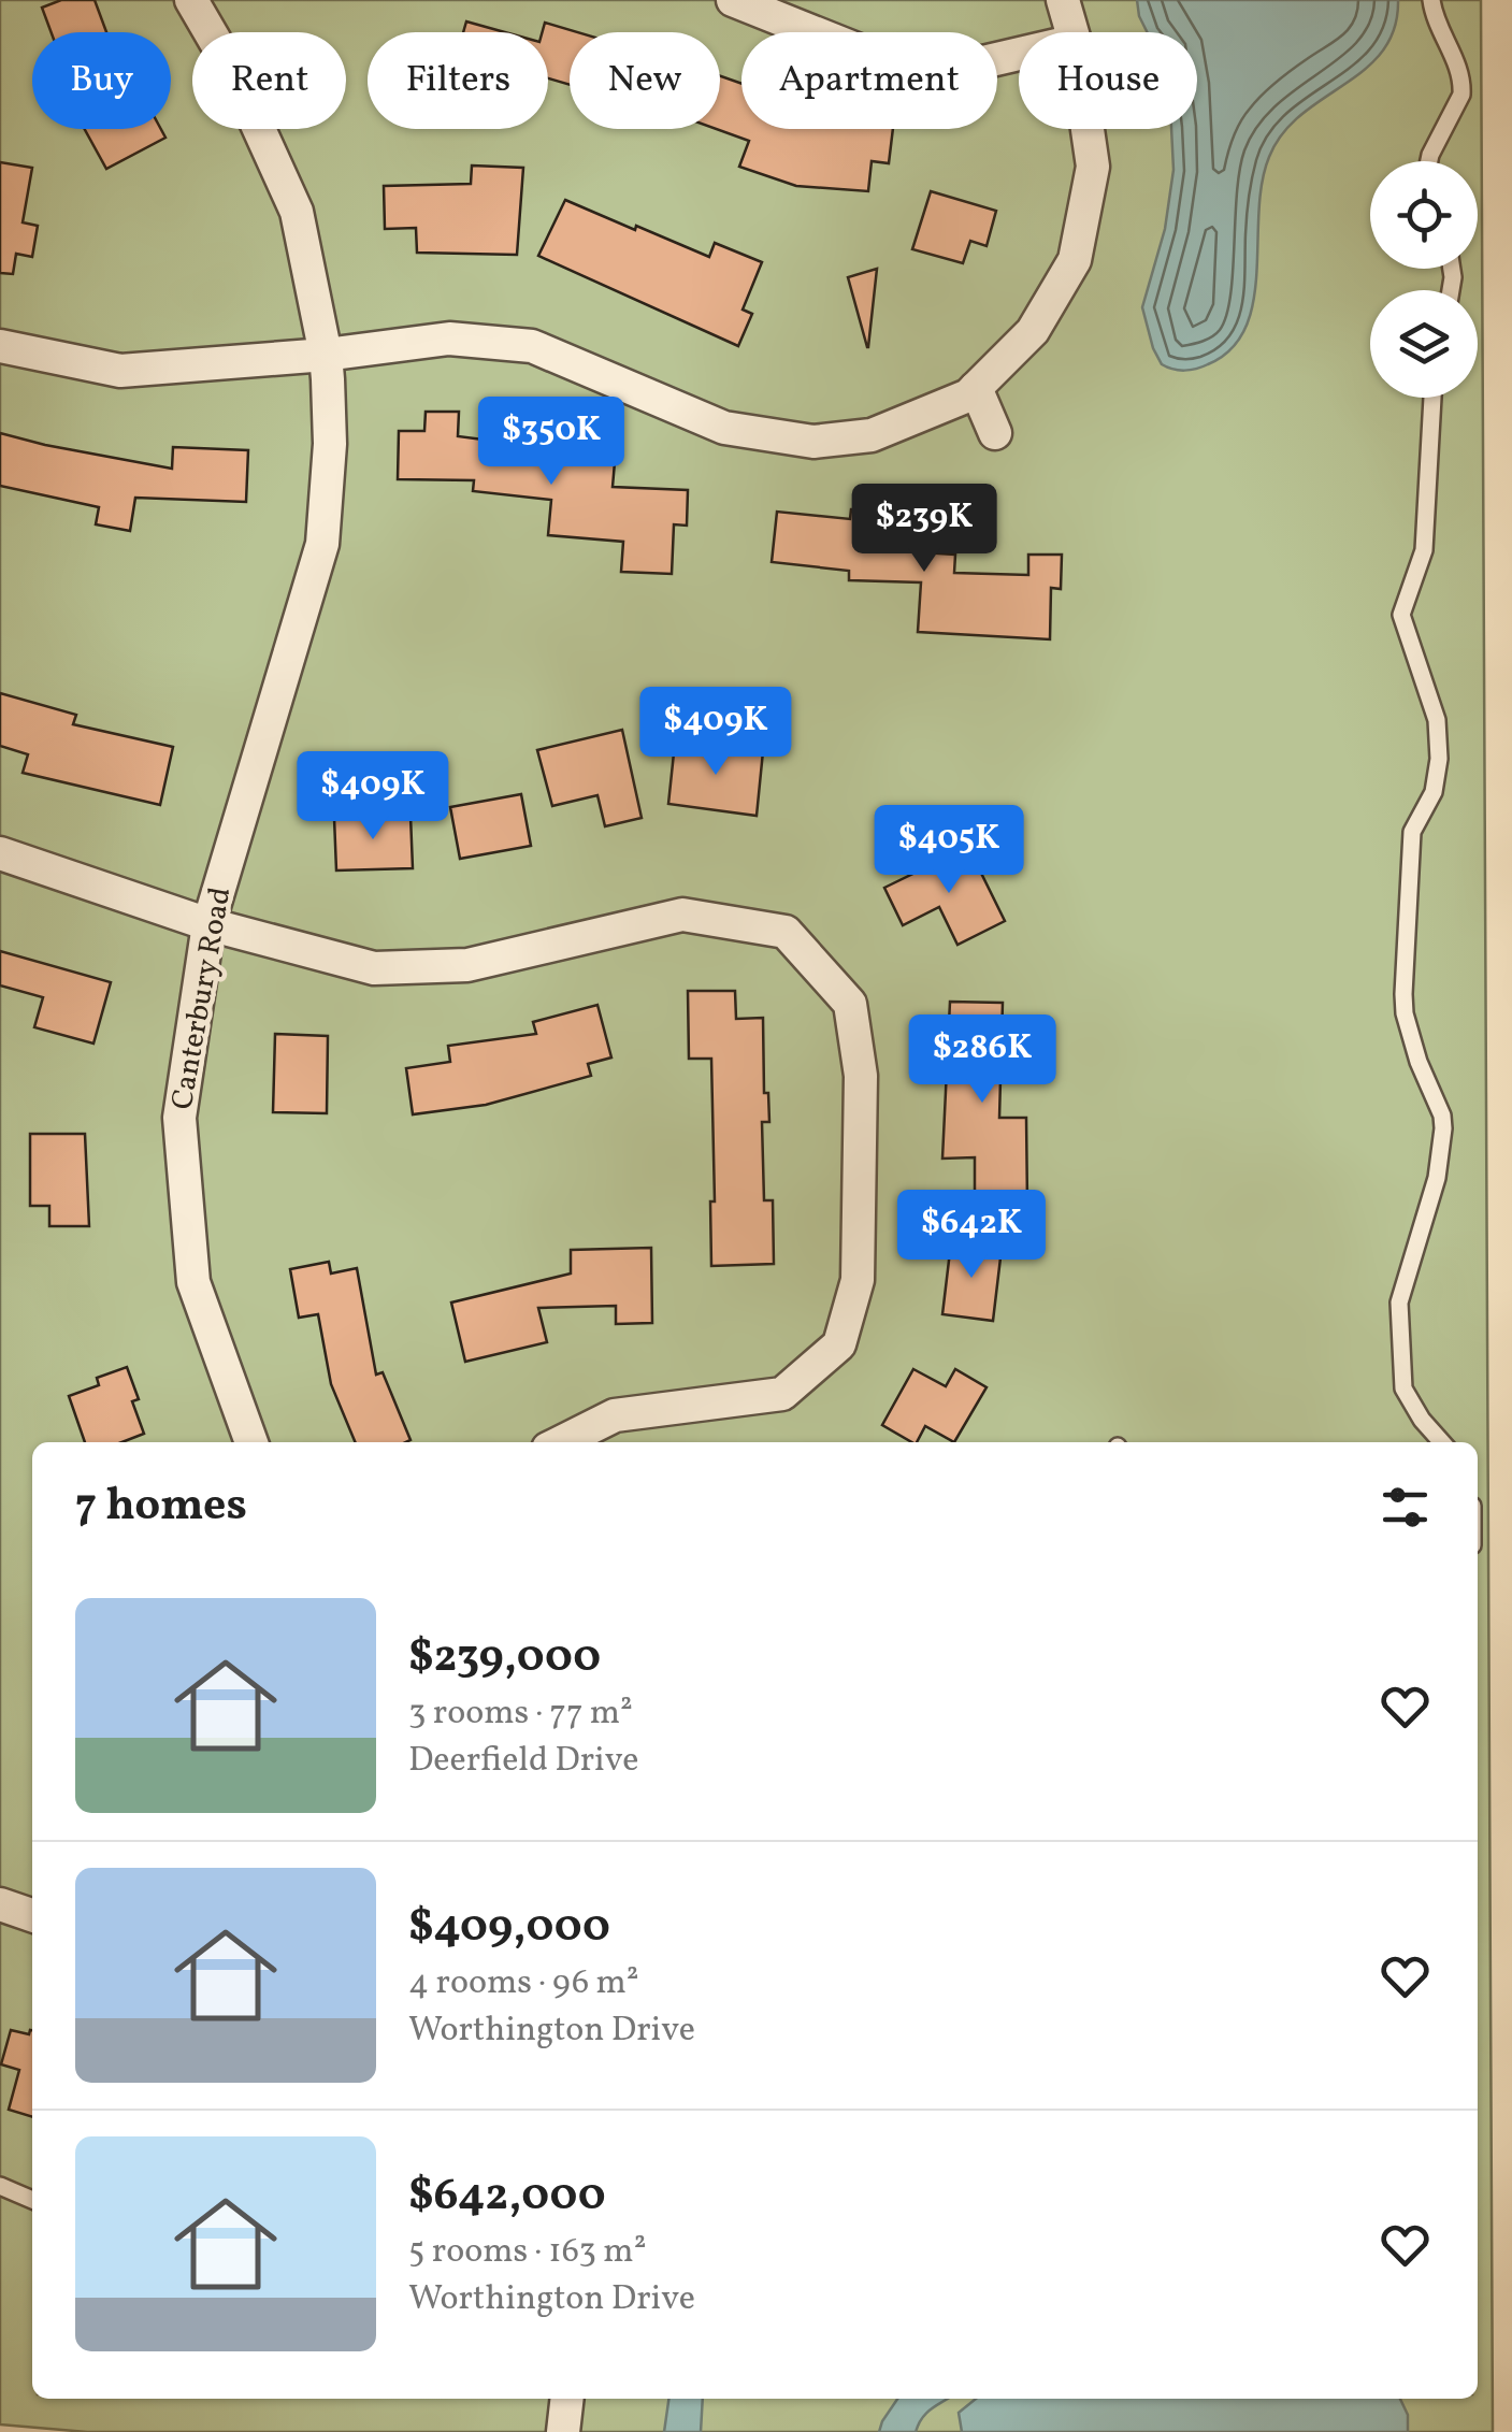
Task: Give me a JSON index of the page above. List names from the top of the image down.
{
  "streets": {
    "street": ["Canterbury Road"]
  },
  "page": {
    "chip": [
      "Buy",
      "Rent",
      "Filters",
      "New",
      "Apartment",
      "House"
    ],
    "price": [
      "$350K",
      "$239K",
      "$409K",
      "$409K",
      "$405K",
      "$286K",
      "$642K"
    ],
    "heading": "7 homes",
    "list": [
      {
        "name": "$239,000",
        "note": "3 rooms · 77 m² · Deerfield Drive"
      },
      {
        "name": "$409,000",
        "note": "4 rooms · 96 m² · Worthington Drive"
      },
      {
        "name": "$642,000",
        "note": "5 rooms · 163 m² · Worthington Drive"
      }
    ]
  }
}
